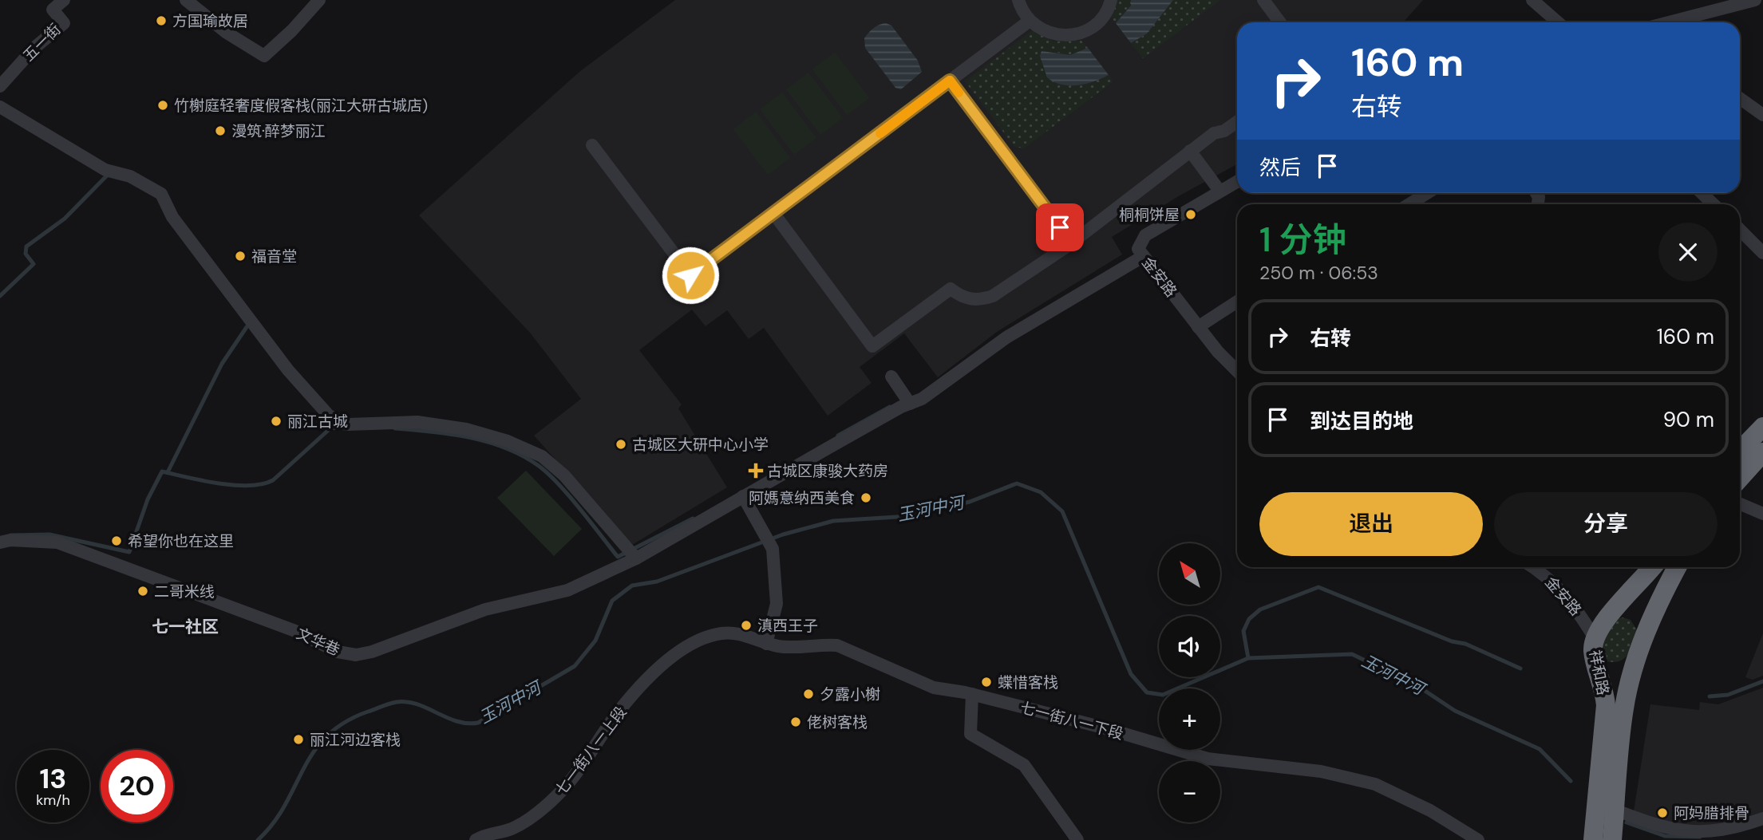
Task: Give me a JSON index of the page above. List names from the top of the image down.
{
  "streets": {
    "highway": ["祥和路"],
    "street": [
      "五一街",
      "金安路",
      "文华巷",
      "七一街八一下段",
      "七一街八一上段"
    ]
  },
  "crossings": [
    ["金安路", "文华巷"],
    ["金安路", "祥和路"],
    ["七一街八一下段", "七一街八一上段"]
  ],
  "districts": ["七一社区"],
  "water": ["玉河中河"],
  "places": {
    "other": [
      "方国瑜故居",
      "竹榭庭轻奢度假客栈(丽江大研古城店)",
      "漫筑·醉梦丽江",
      "桐桐饼屋",
      "福音堂",
      "丽江古城",
      "古城区大研中心小学",
      "阿媽意纳西美食",
      "希望你也在这里",
      "二哥米线",
      "滇西王子",
      "蝶惜客栈",
      "夕露小榭",
      "佬树客栈",
      "丽江河边客栈",
      "阿妈腊排骨"
    ],
    "health": ["古城区康骏大药房"]
  },
  "north": "top left",
  "page": {
    "turn": ["160 m", "右转"],
    "then": "然后",
    "heading": ["1 分钟", "250 m · 06:53"],
    "list": [
      {
        "name": "右转",
        "value": "160 m"
      },
      {
        "name": "到达目的地",
        "value": "90 m"
      }
    ],
    "buttons": ["退出", "分享"],
    "map_buttons": ["+", "−"],
    "speed": "13 km/h",
    "limit": "20"
  }
}
